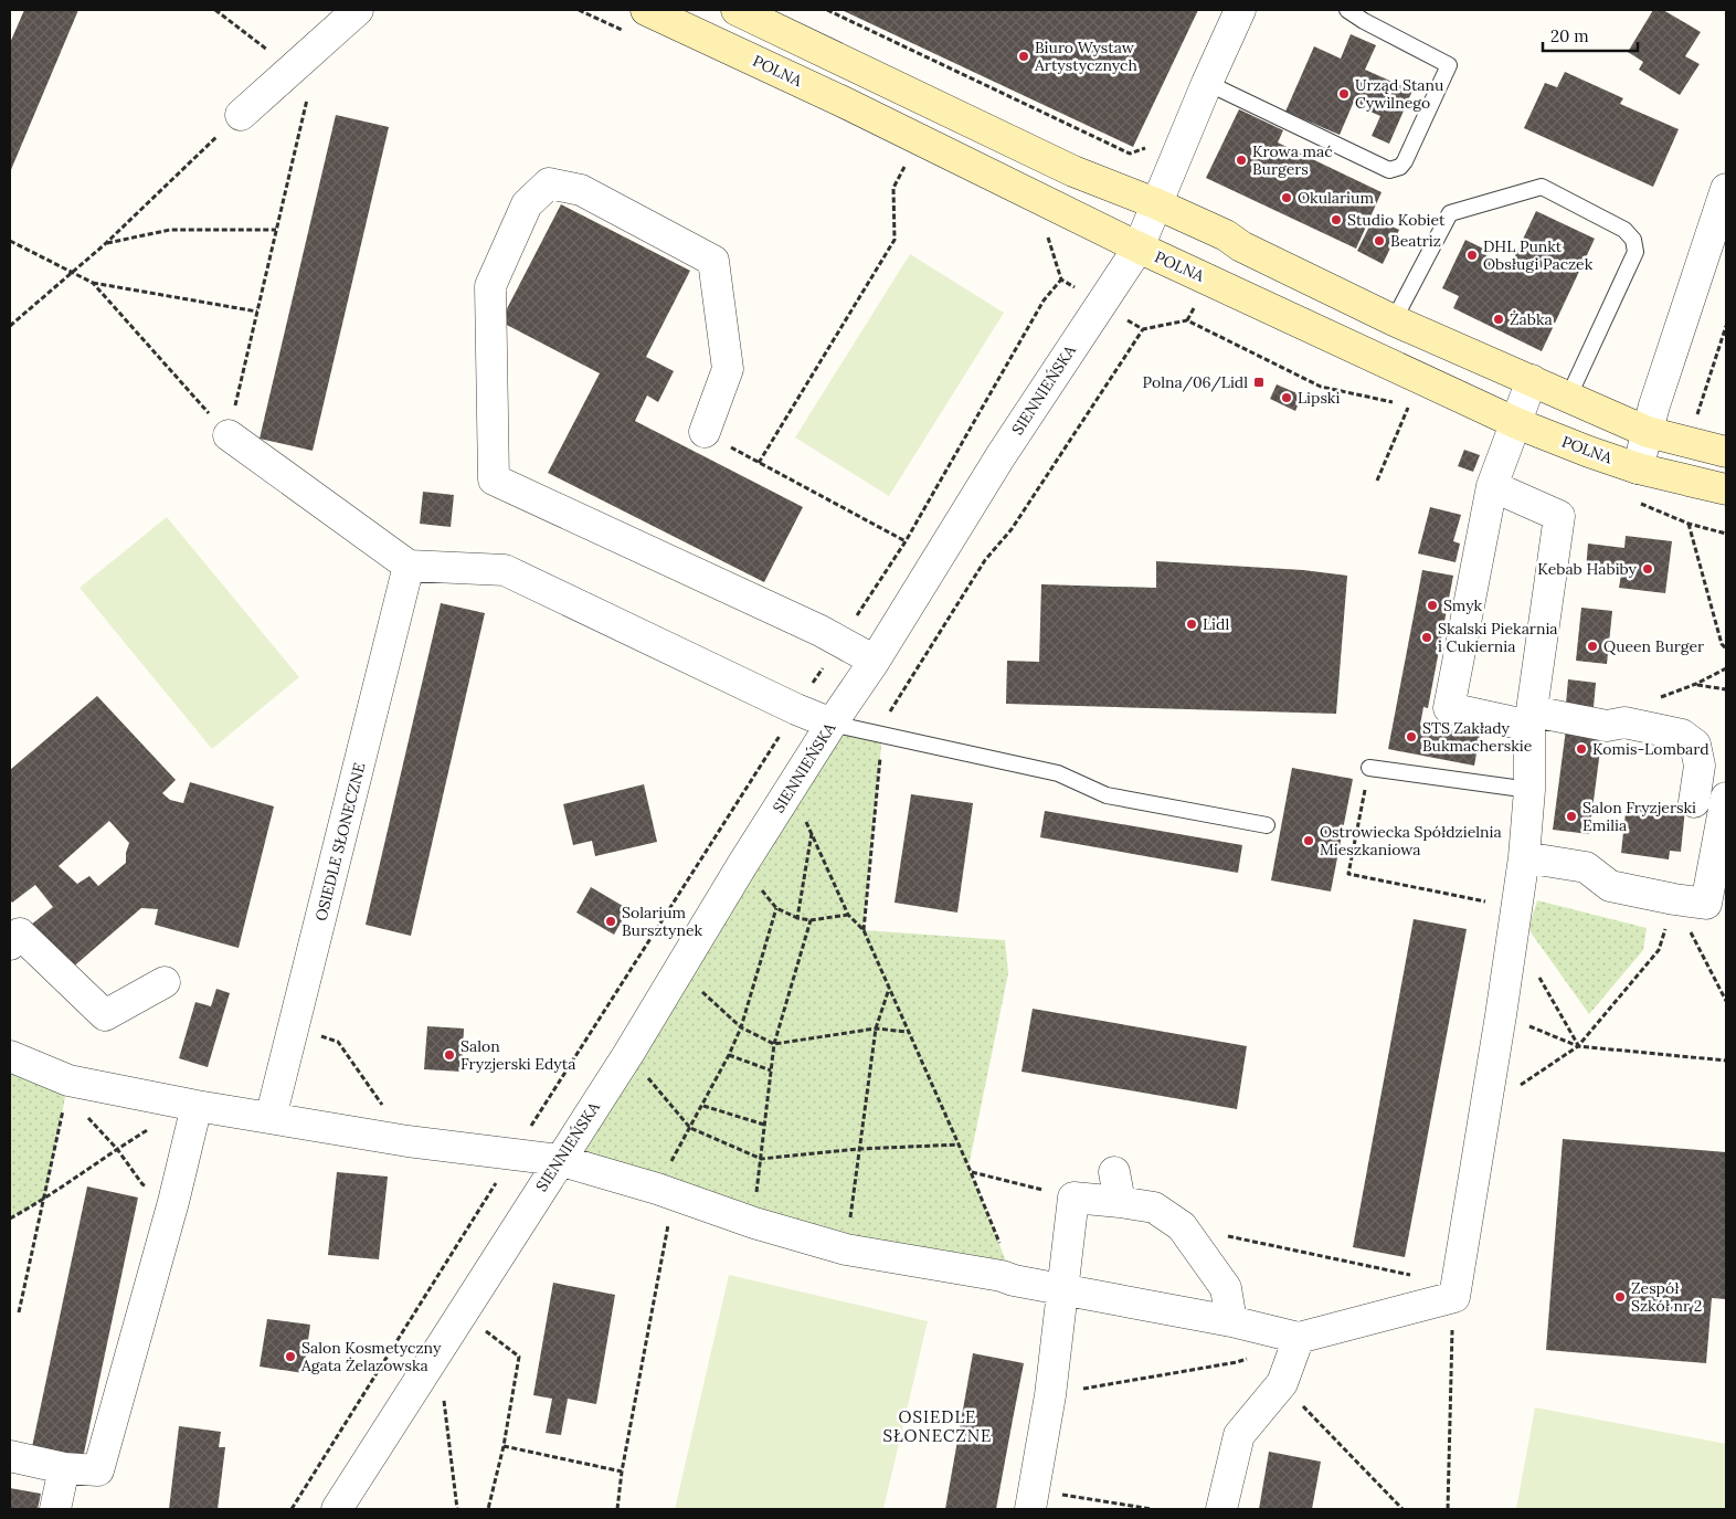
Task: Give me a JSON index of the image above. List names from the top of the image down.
{
  "streets": {
    "street": ["POLNA", "SIENNIEŃSKA", "OSIEDLE SŁONECZNE"]
  },
  "crossings": [
    ["POLNA", "SIENNIEŃSKA"]
  ],
  "districts": ["OSIEDLE SŁONECZNE"],
  "places": {
    "other": [
      "Biuro Wystaw Artystycznych",
      "Urząd Stanu Cywilnego",
      "Krowa mać Burgers",
      "Okularium",
      "Studio Kobiet",
      "Beatriz",
      "DHL Punkt Obsługi Paczek",
      "Żabka",
      "Lipski",
      "Kebab Habiby",
      "Smyk",
      "Lidl",
      "Skalski Piekarnia i Cukiernia",
      "Queen Burger",
      "STS Zakłady Bukmacherskie",
      "Komis-Lombard",
      "Salon Fryzjerski Emilia",
      "Ostrowiecka Spółdzielnia Mieszkaniowa",
      "Solarium Bursztynek",
      "Salon Fryzjerski Edyta",
      "Zespół Szkół nr 2",
      "Salon Kosmetyczny Agata Żelazowska"
    ],
    "transit": ["Polna/06/Lidl"]
  },
  "scale_bar": "20 m"
}
